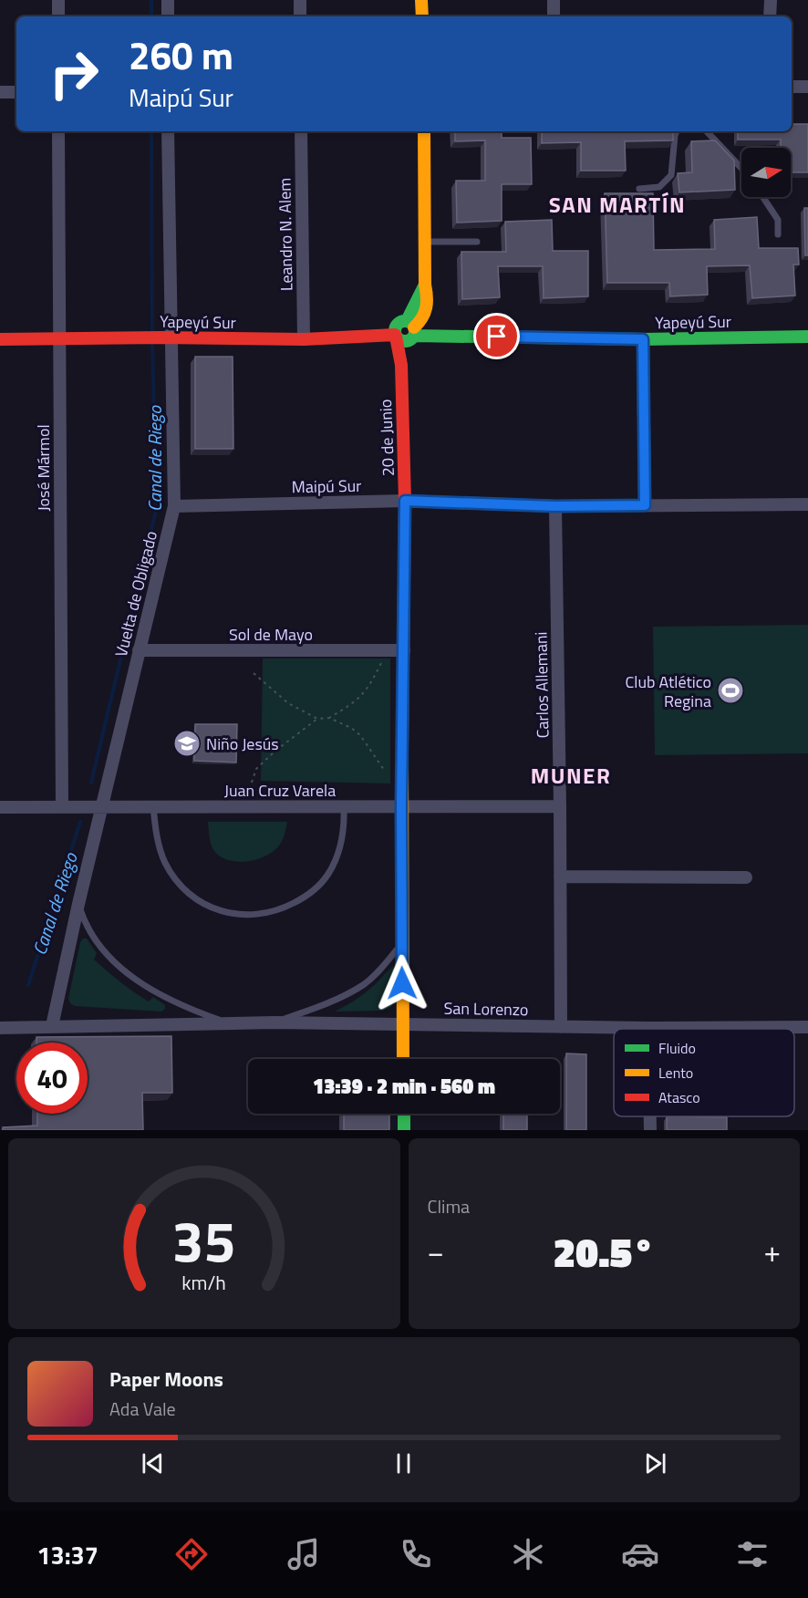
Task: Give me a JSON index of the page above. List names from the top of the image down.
{
  "streets": {
    "street": [
      "Leandro N. Alem",
      "Yapeyú Sur",
      "20 de Junio",
      "José Mármol",
      "Maipú Sur",
      "Vuelta de Obligado",
      "Sol de Mayo",
      "Carlos Allemani",
      "Juan Cruz Varela",
      "San Lorenzo"
    ]
  },
  "crossings": [
    ["Leandro N. Alem", "Yapeyú Sur"],
    ["Yapeyú Sur", "20 de Junio"],
    ["Yapeyú Sur", "José Mármol"],
    ["Yapeyú Sur", "Vuelta de Obligado"],
    ["20 de Junio", "Maipú Sur"],
    ["20 de Junio", "Sol de Mayo"],
    ["20 de Junio", "Juan Cruz Varela"],
    ["20 de Junio", "San Lorenzo"],
    ["José Mármol", "Juan Cruz Varela"],
    ["Maipú Sur", "Vuelta de Obligado"],
    ["Maipú Sur", "Carlos Allemani"],
    ["Vuelta de Obligado", "Sol de Mayo"],
    ["Vuelta de Obligado", "Juan Cruz Varela"],
    ["Vuelta de Obligado", "San Lorenzo"],
    ["Carlos Allemani", "Juan Cruz Varela"],
    ["Carlos Allemani", "San Lorenzo"]
  ],
  "districts": ["SAN MARTÍN", "MUNER"],
  "water": ["Canal de Riego"],
  "places": {
    "sports": ["Club Atlético Regina"],
    "school or university": ["Niño Jesús"]
  },
  "legend": ["Fluido", "Lento", "Atasco"],
  "north": "right",
  "page": {
    "turn": ["260 m", "Maipú Sur"],
    "limit": "40",
    "trip": "13:39 · 2 min · 560 m",
    "tile": "Clima",
    "heat": ["−", "20.5°", "+"],
    "song": ["Paper Moons", "Ada Vale"],
    "tabs": "13:37",
    "gauge": ["35", "km/h"]
  }
}
